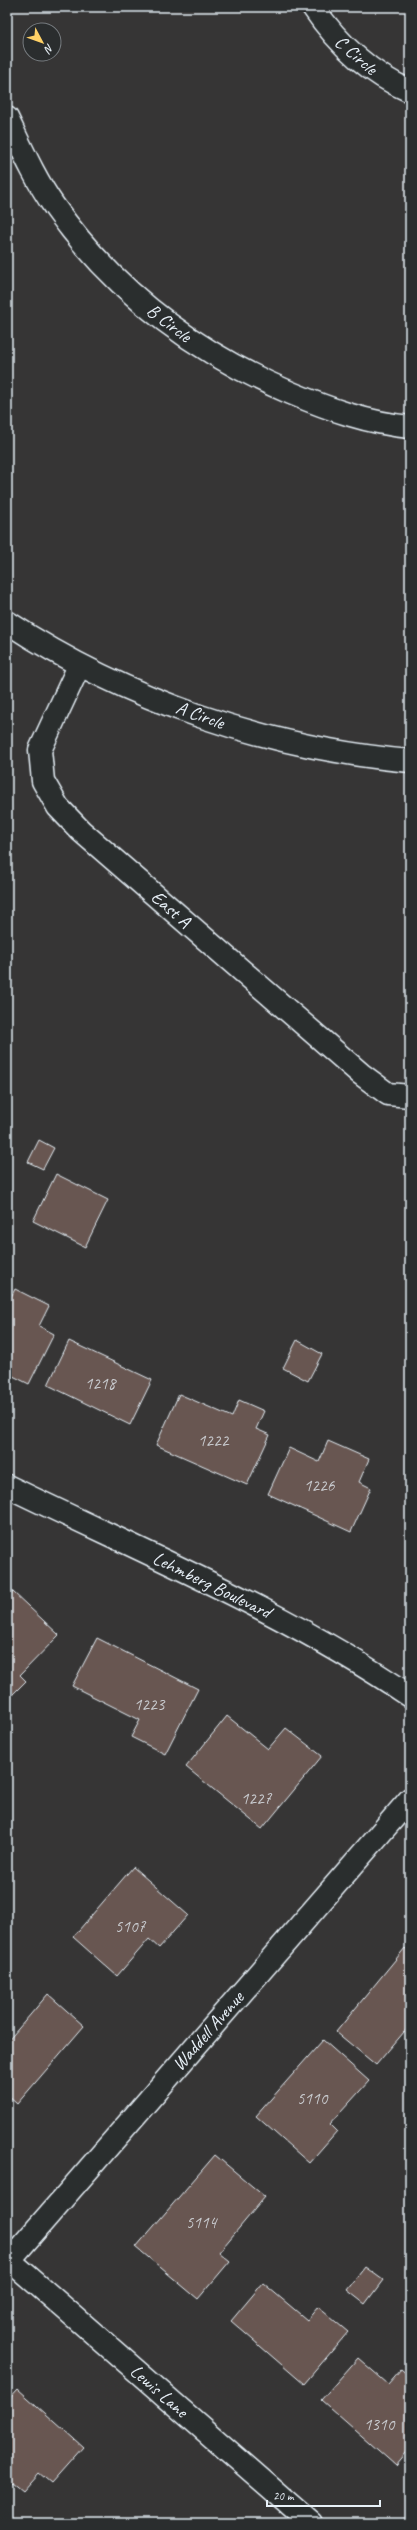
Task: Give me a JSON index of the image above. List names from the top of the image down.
{
  "streets": {
    "street": [
      "C Circle",
      "B Circle",
      "A Circle",
      "East A",
      "Lehmberg Boulevard",
      "Waddell Avenue",
      "Lewis Lane"
    ]
  },
  "crossings": [
    ["A Circle", "East A"],
    ["Waddell Avenue", "Lewis Lane"]
  ],
  "house_numbers": [
    "1218",
    "1222",
    "1226",
    "1223",
    "1227",
    "5107",
    "5110",
    "5114",
    "1310"
  ],
  "scale_bar": "20 m",
  "north": "bottom right"
}
